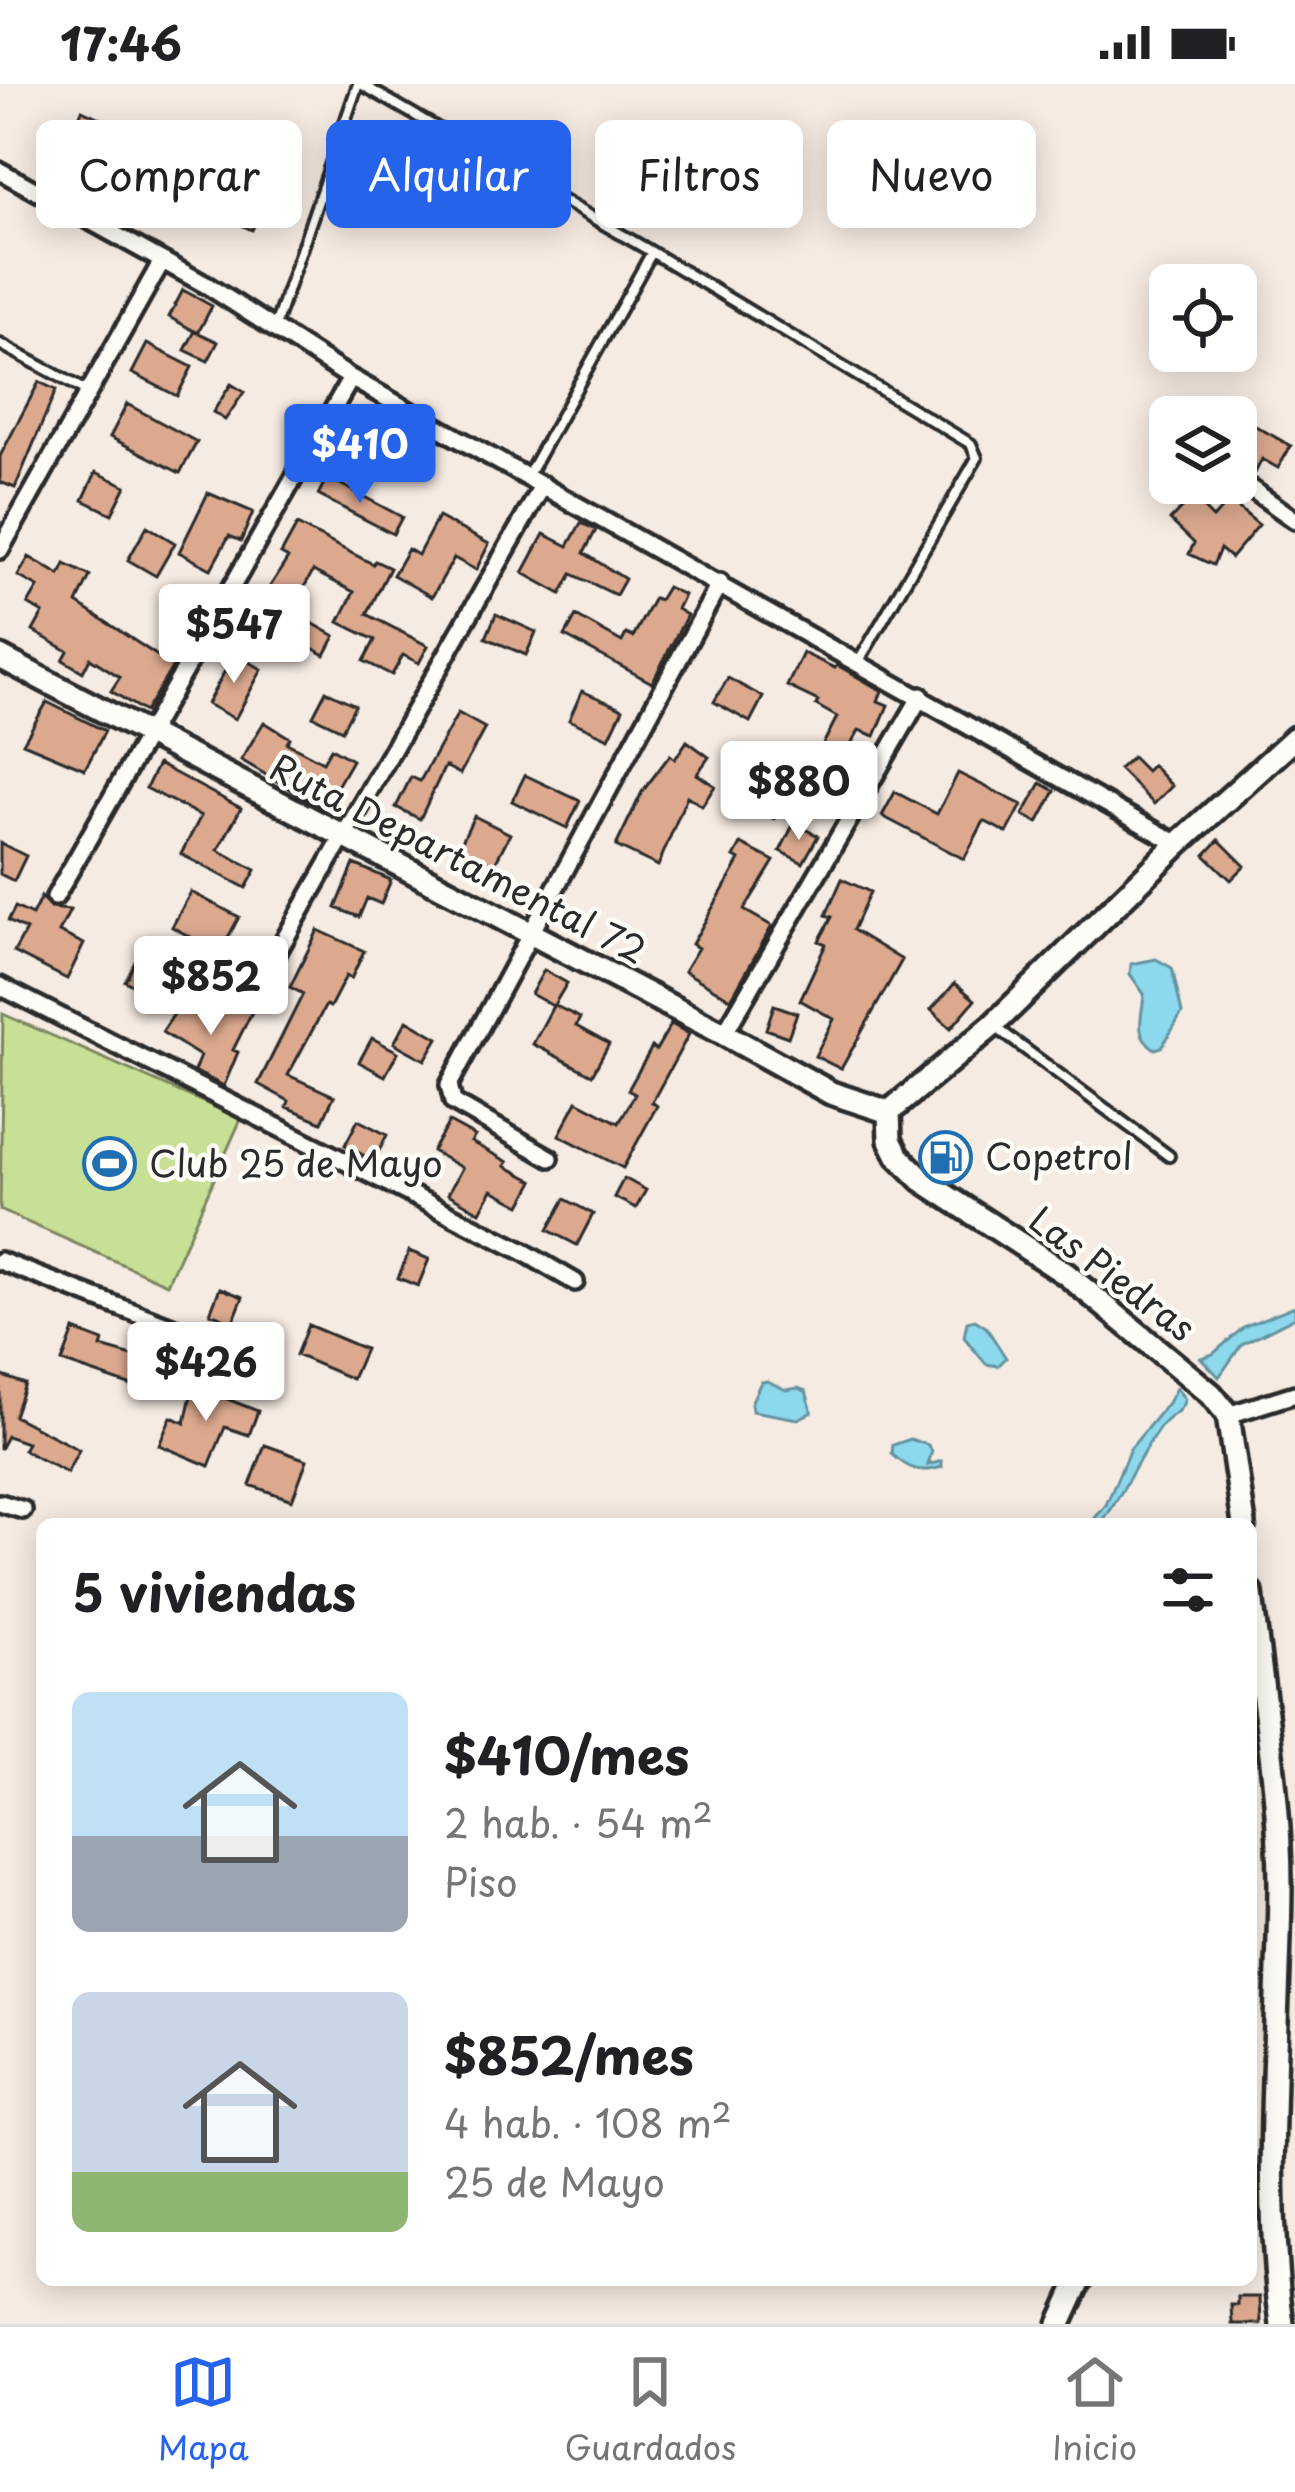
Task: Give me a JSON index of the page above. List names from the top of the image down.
{
  "streets": {
    "main road": ["Ruta Departamental 72", "Las Piedras"]
  },
  "crossings": [
    ["Ruta Departamental 72", "Las Piedras"]
  ],
  "places": {
    "fuel station": ["Copetrol"],
    "sports": ["Club 25 de Mayo"]
  },
  "page": {
    "status": "17:46",
    "chip": [
      "Comprar",
      "Alquilar",
      "Filtros",
      "Nuevo"
    ],
    "price": [
      "$410",
      "$547",
      "$880",
      "$852",
      "$426"
    ],
    "heading": "5 viviendas",
    "list": [
      {
        "name": "$410/mes",
        "note": "2 hab. · 54 m² · Piso"
      },
      {
        "name": "$852/mes",
        "note": "4 hab. · 108 m² · 25 de Mayo"
      }
    ],
    "tabs": ["Mapa", "Guardados", "Inicio"]
  }
}
